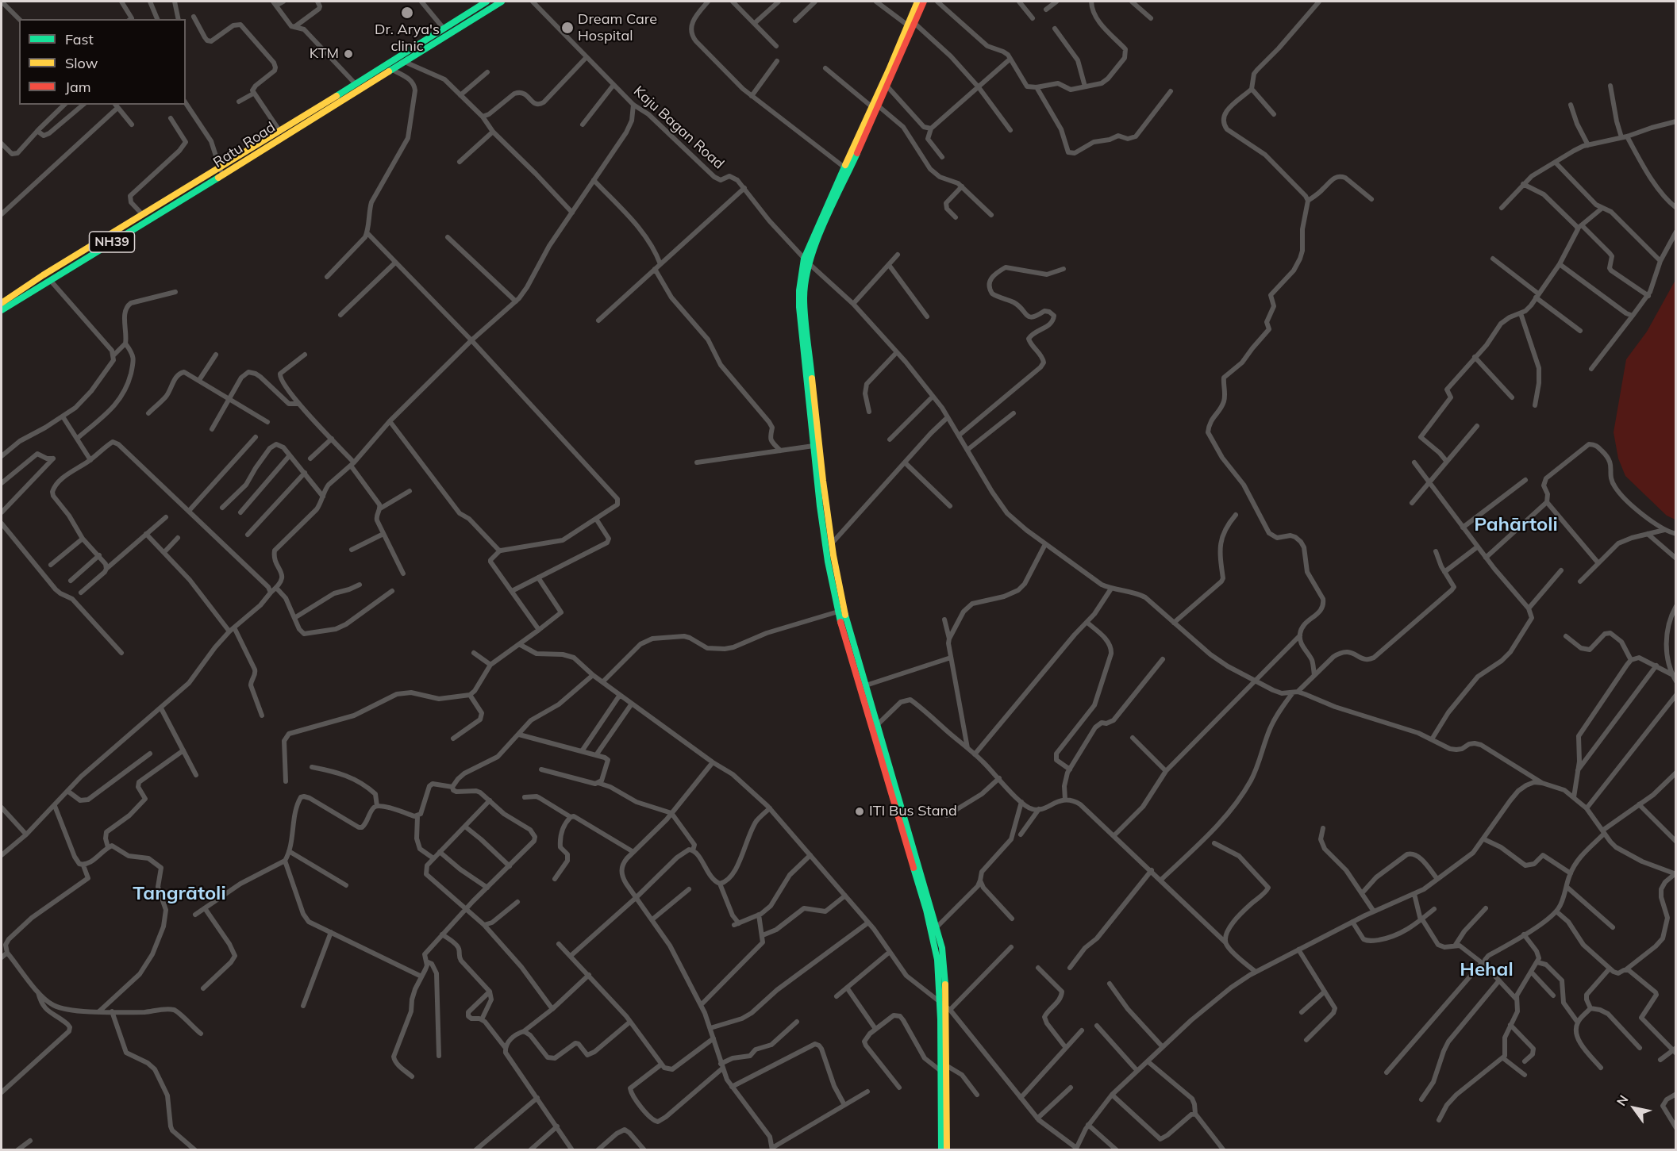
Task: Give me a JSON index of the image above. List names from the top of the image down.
{
  "streets": {
    "street": ["Kaju Bagan Road", "Ratu Road", "NH39"]
  },
  "districts": ["Pahārtoli", "Tangrātoli", "Hehal"],
  "places": [
    "Dr. Arya's clinic",
    "Dream Care Hospital",
    "KTM",
    "ITI Bus Stand"
  ],
  "legend": ["Fast", "Slow", "Jam"],
  "north": "top left"
}
